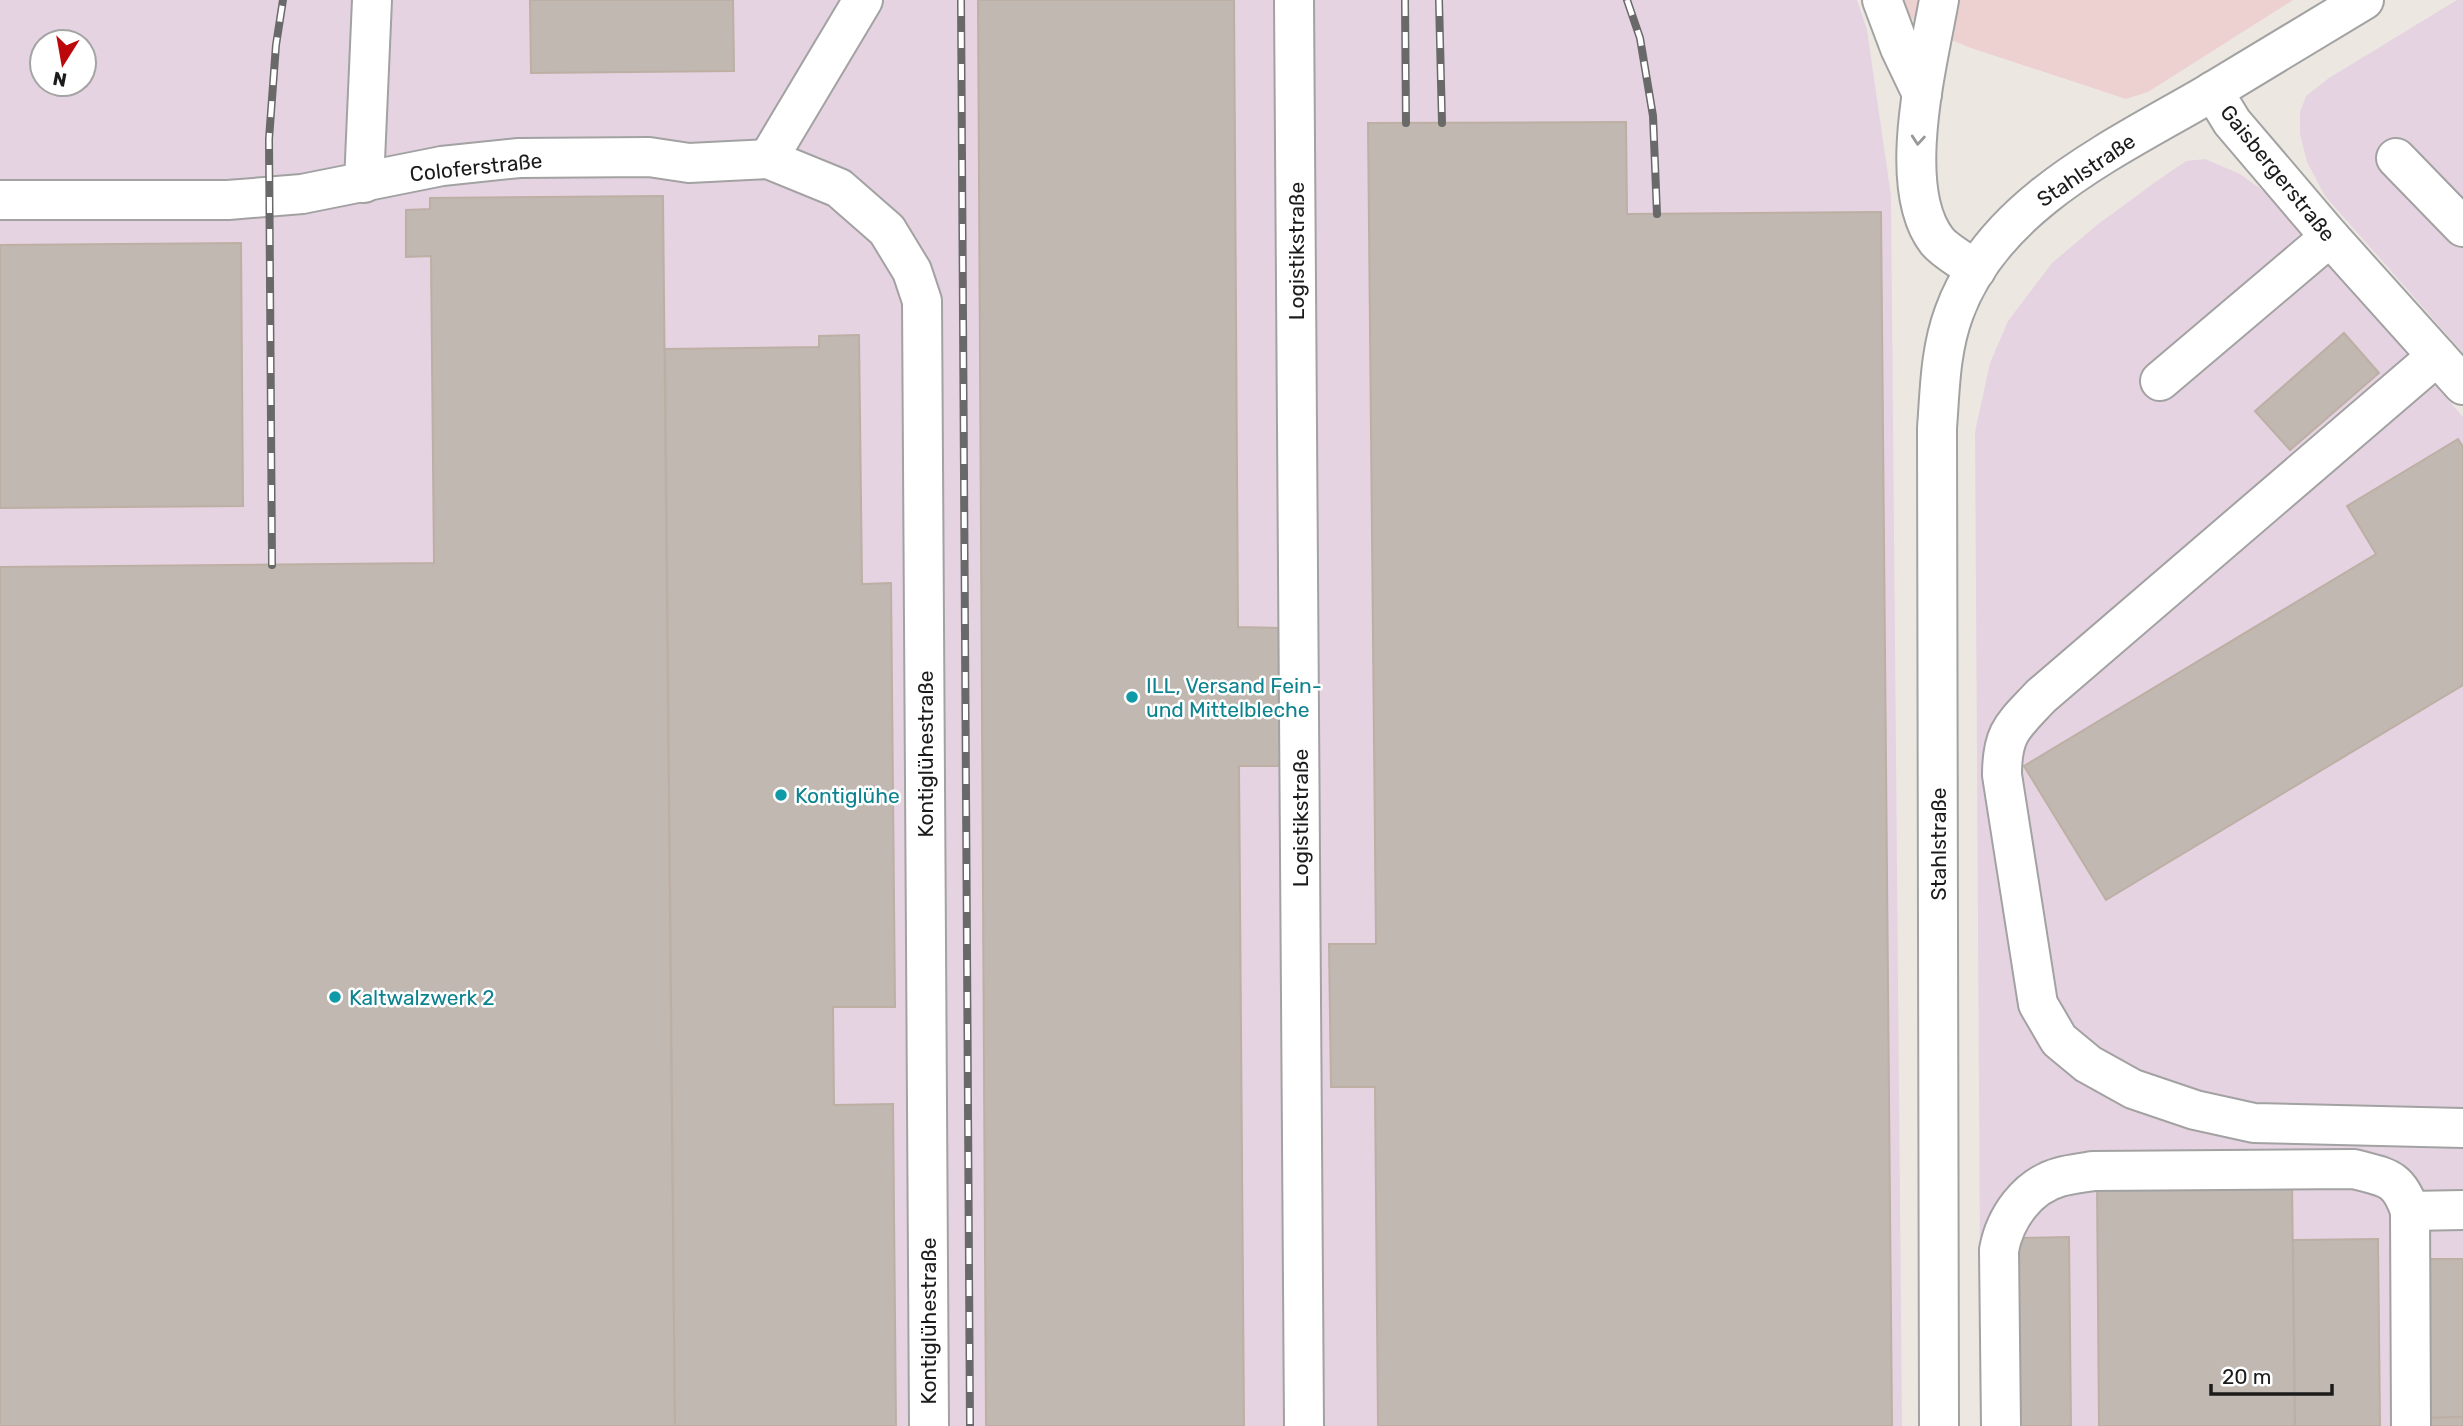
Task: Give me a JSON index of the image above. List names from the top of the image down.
{
  "streets": {
    "street": [
      "Coloferstraße",
      "Stahlstraße",
      "Gaisbergerstraße",
      "Logistikstraße",
      "Kontiglühestraße"
    ]
  },
  "crossings": [
    ["Coloferstraße", "Kontiglühestraße"],
    ["Stahlstraße", "Gaisbergerstraße"]
  ],
  "places": ["ILL, Versand Fein- und Mittelbleche", "Kontiglühe", "Kaltwalzwerk 2"],
  "scale_bar": "20 m",
  "north": "bottom"
}
